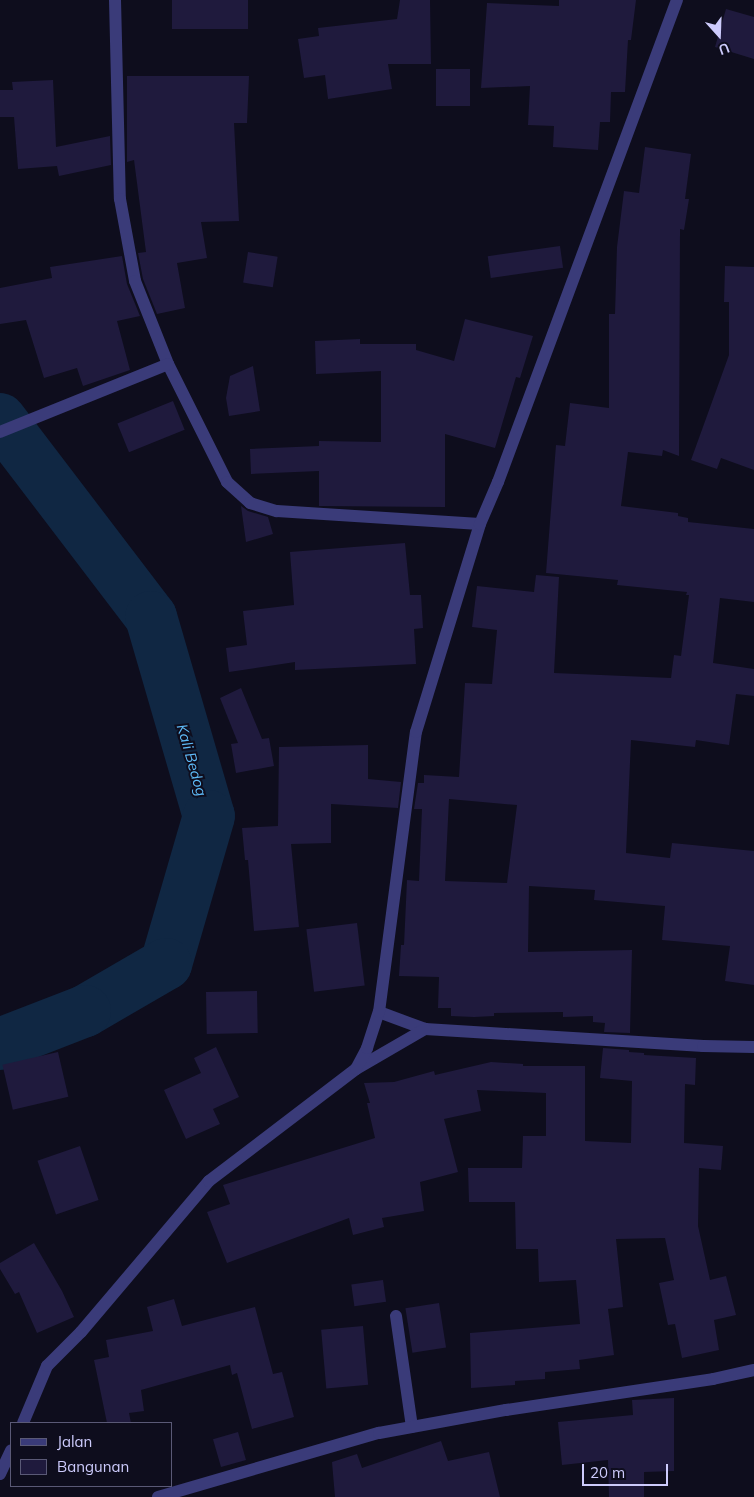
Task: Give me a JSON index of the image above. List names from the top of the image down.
{
  "water": ["Kali Bedog"],
  "legend": ["Jalan", "Bangunan"],
  "scale_bar": "20 m",
  "north": "bottom"
}
